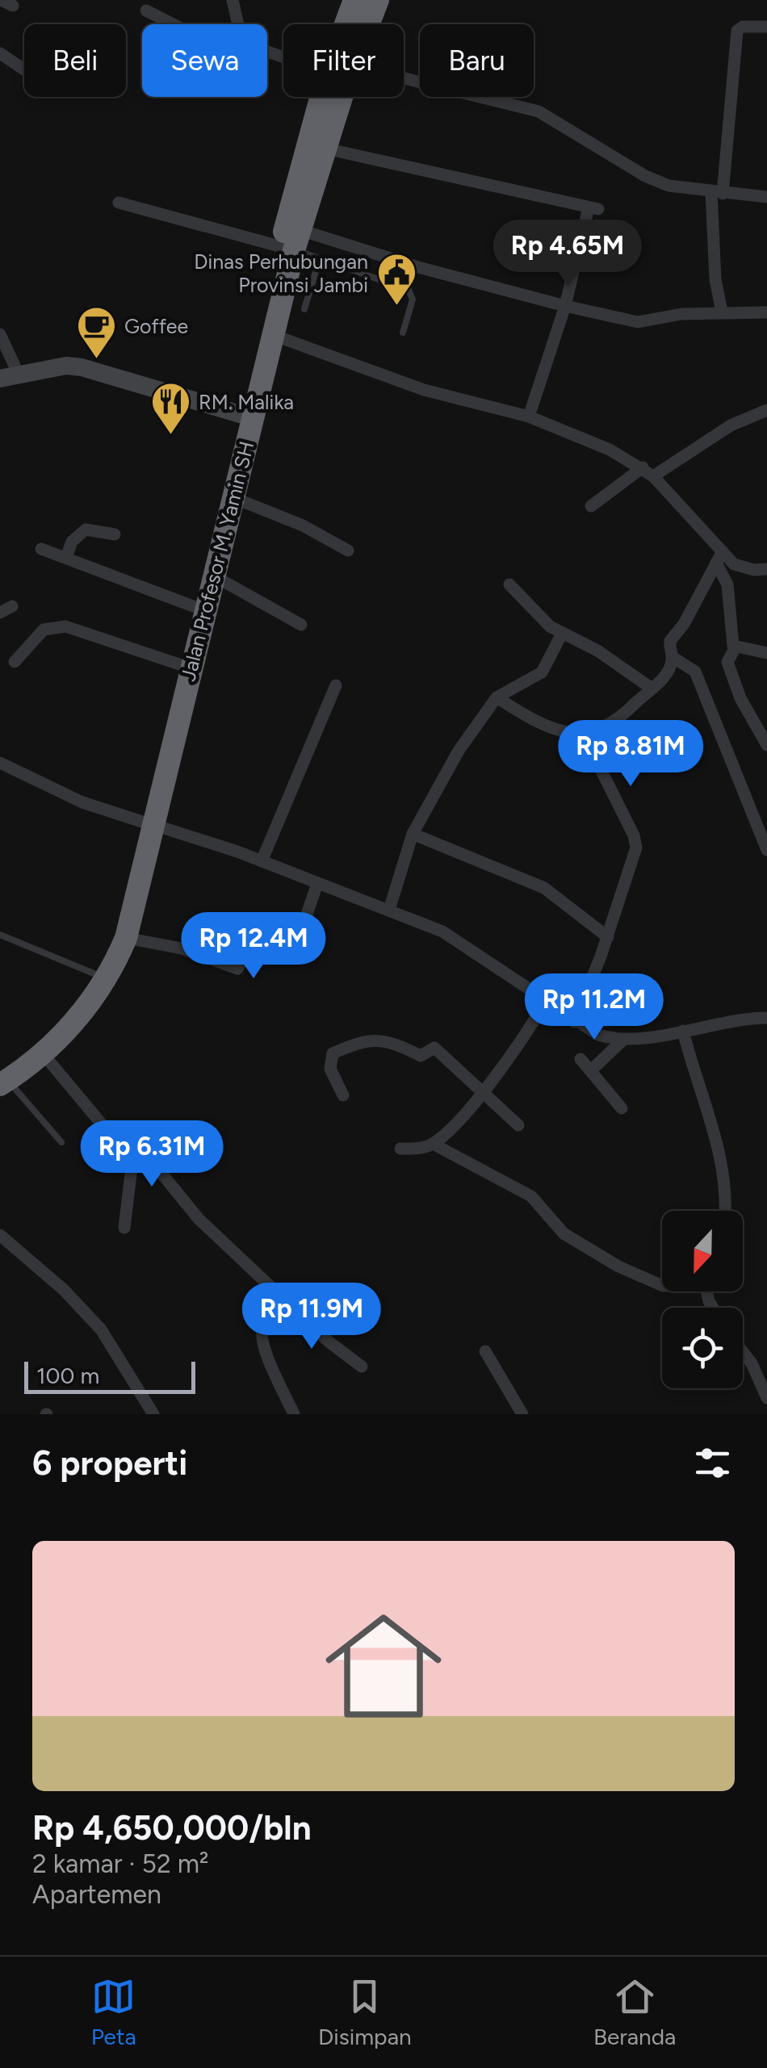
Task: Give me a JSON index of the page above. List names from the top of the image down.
{
  "streets": {
    "highway": ["Jalan Profesor M. Yamin SH"]
  },
  "places": {
    "public building": ["Dinas Perhubungan Provinsi Jambi"],
    "cafe": ["Goffee"],
    "restaurant": ["RM. Malika"]
  },
  "scale_bar": "100 m",
  "north": "bottom",
  "page": {
    "chip": [
      "Beli",
      "Sewa",
      "Filter",
      "Baru"
    ],
    "price": [
      "Rp 4.65M",
      "Rp 8.81M",
      "Rp 12.4M",
      "Rp 11.2M",
      "Rp 6.31M",
      "Rp 11.9M"
    ],
    "scale": "100 m",
    "heading": "6 properti",
    "list": [
      {
        "name": "Rp 4,650,000/bln",
        "note": "2 kamar · 52 m² · Apartemen"
      }
    ],
    "tabs": ["Peta", "Disimpan", "Beranda"]
  }
}
